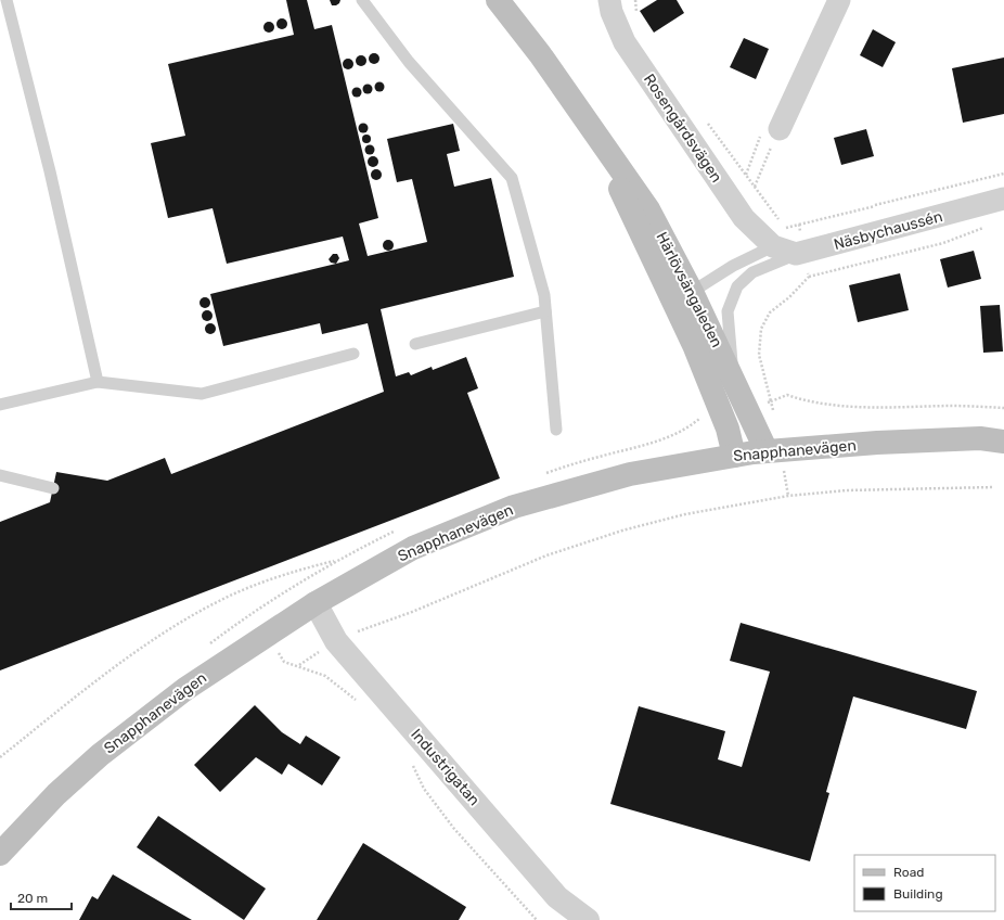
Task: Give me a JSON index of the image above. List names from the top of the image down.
{
  "streets": {
    "main road": ["Härlövsängaleden", "Snapphanevägen"],
    "street": ["Rosengårdsvägen", "Näsbychaussén", "Industrigatan"]
  },
  "crossings": [
    ["Härlövsängaleden", "Snapphanevägen"],
    ["Snapphanevägen", "Industrigatan"]
  ],
  "legend": ["Road", "Building"],
  "scale_bar": "20 m"
}
